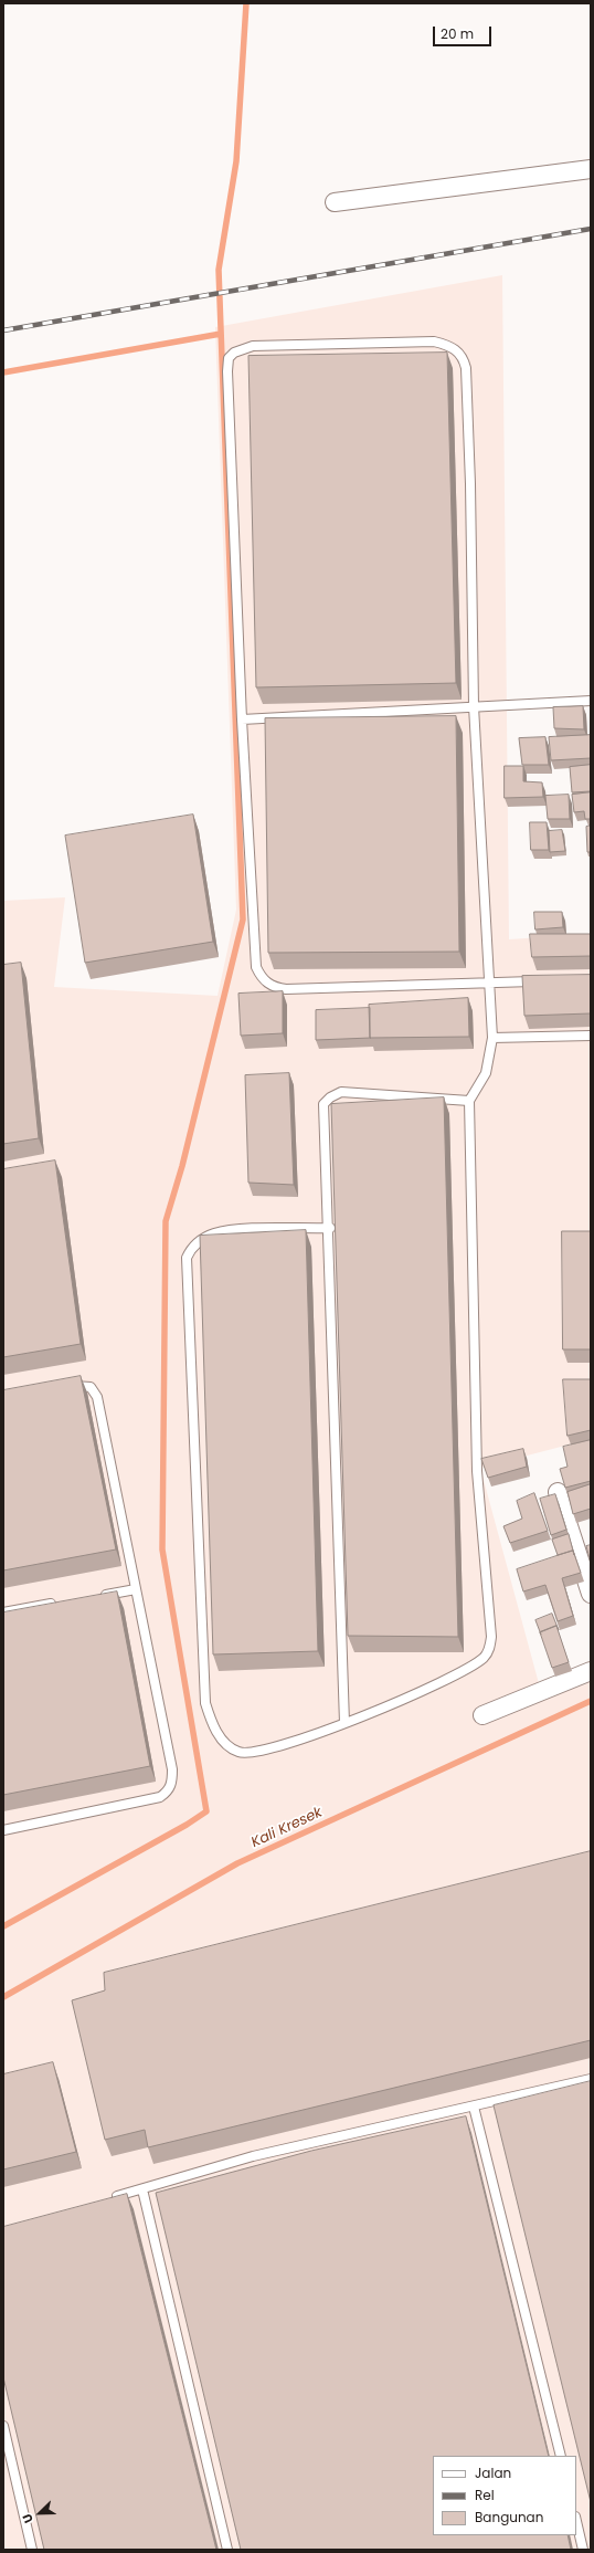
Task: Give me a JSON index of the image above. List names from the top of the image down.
{
  "water": ["Kali Kresek"],
  "legend": ["Jalan", "Rel", "Bangunan"],
  "scale_bar": "20 m",
  "north": "bottom left"
}
